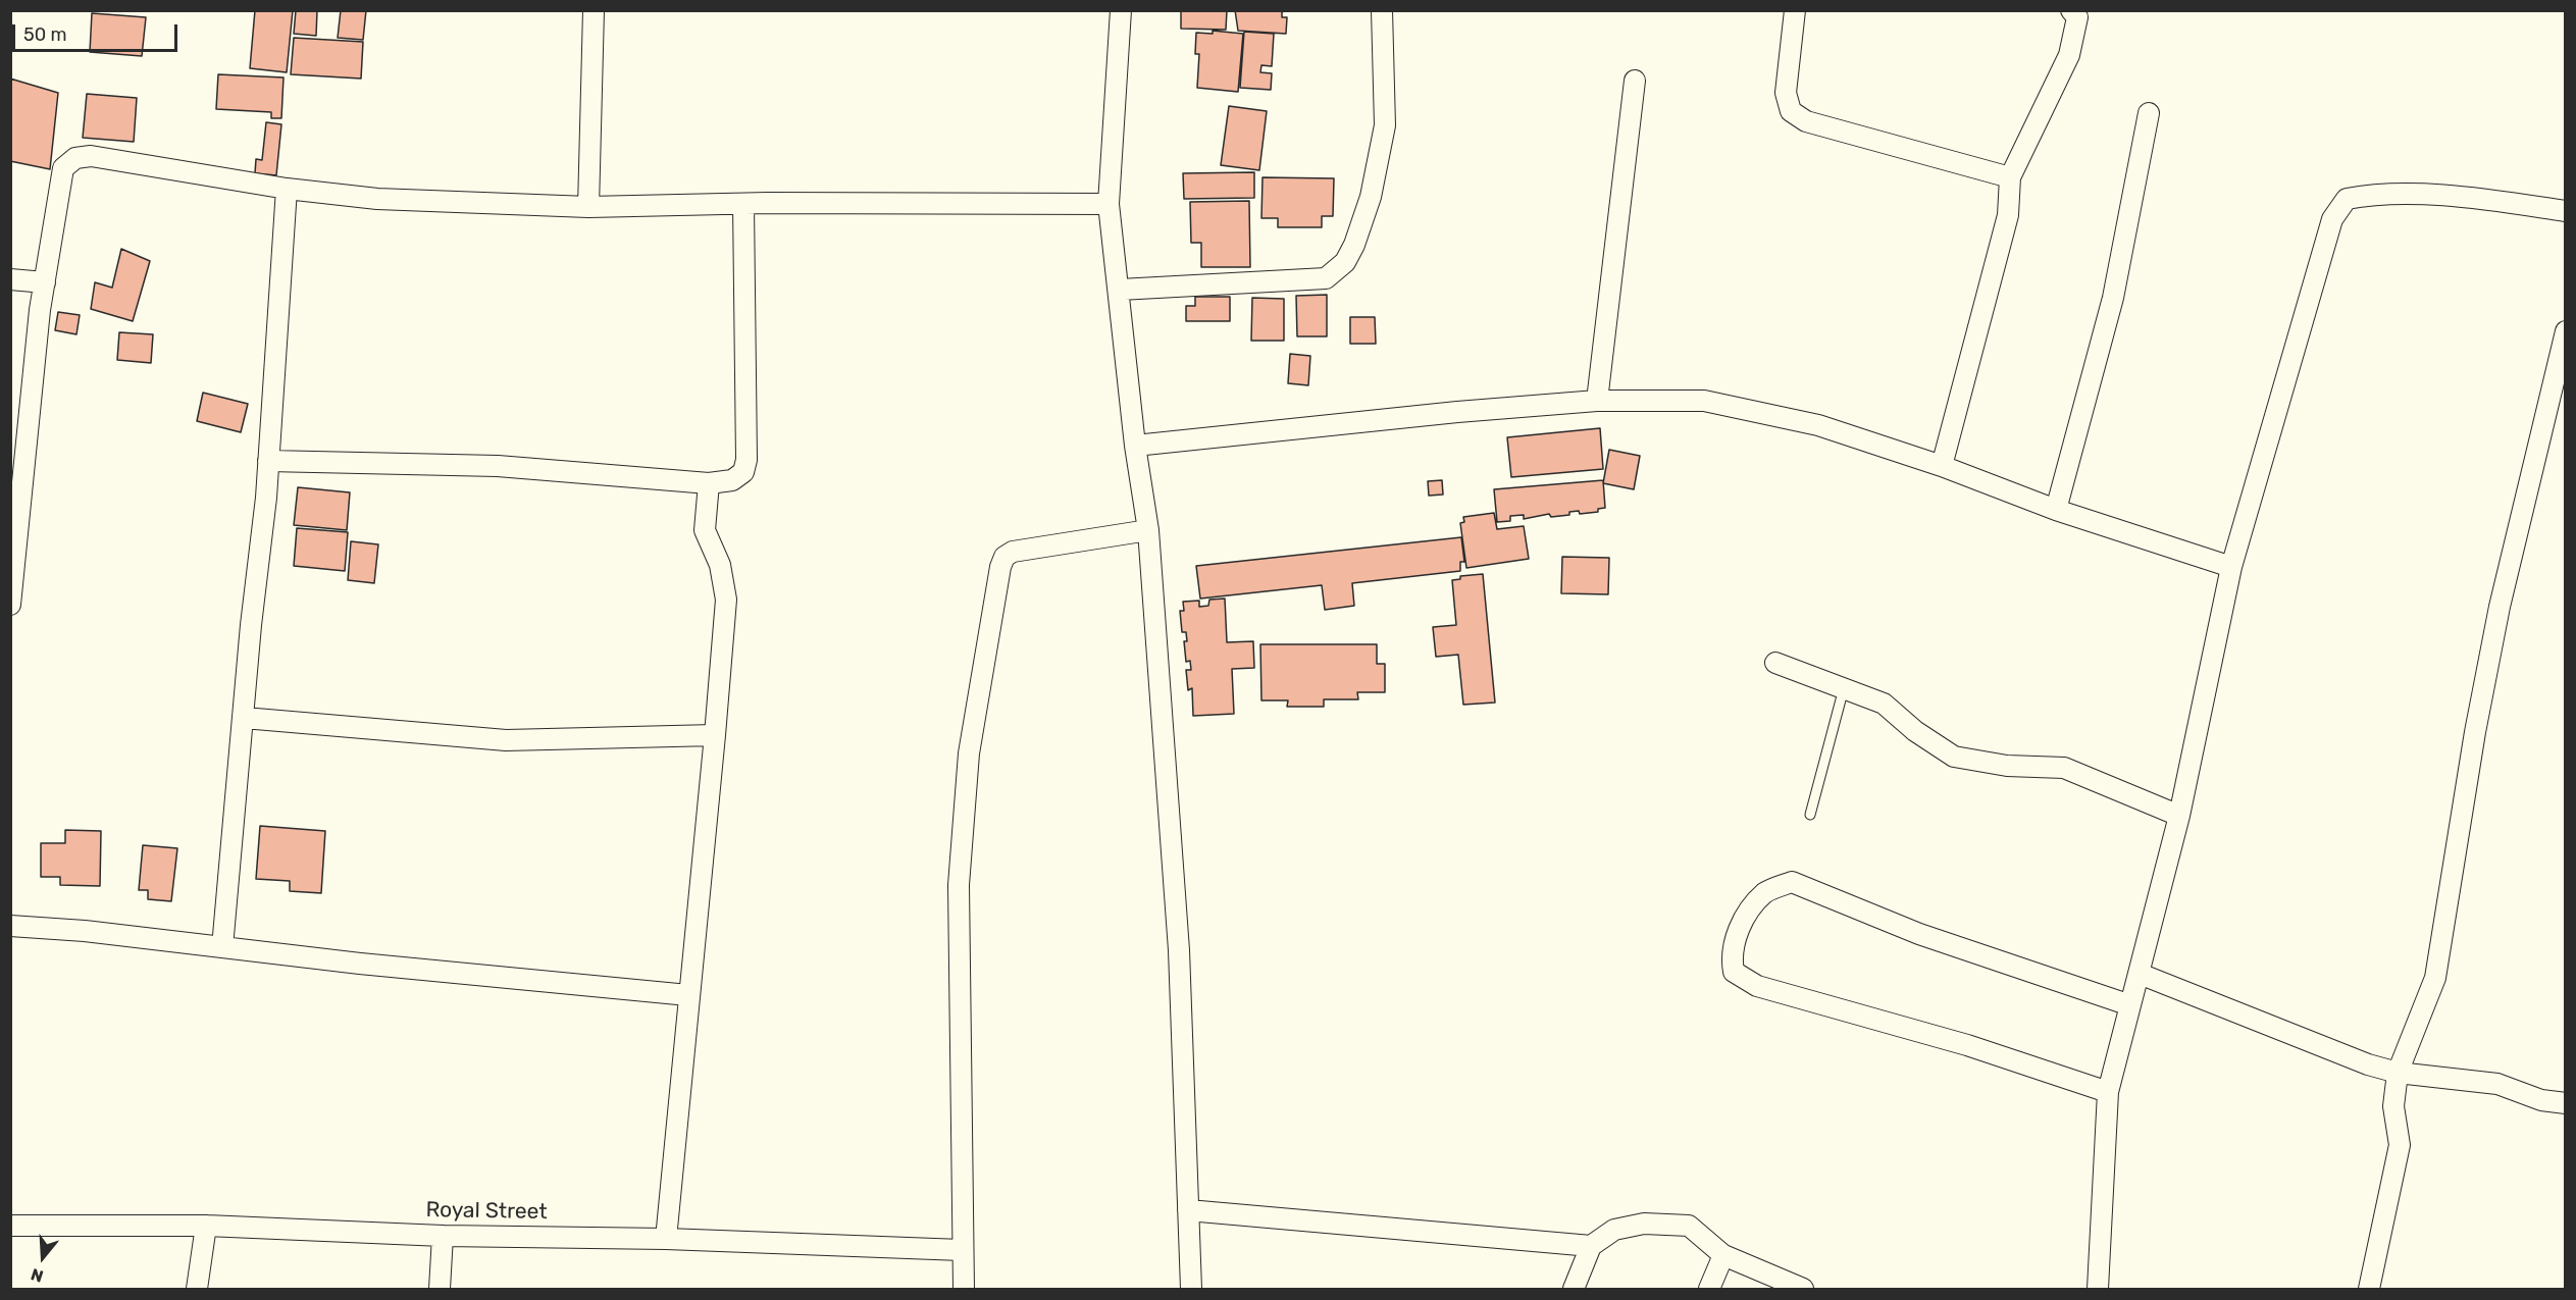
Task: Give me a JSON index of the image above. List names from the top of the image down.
{
  "streets": {
    "street": ["Royal Street"]
  },
  "scale_bar": "50 m",
  "north": "bottom"
}
